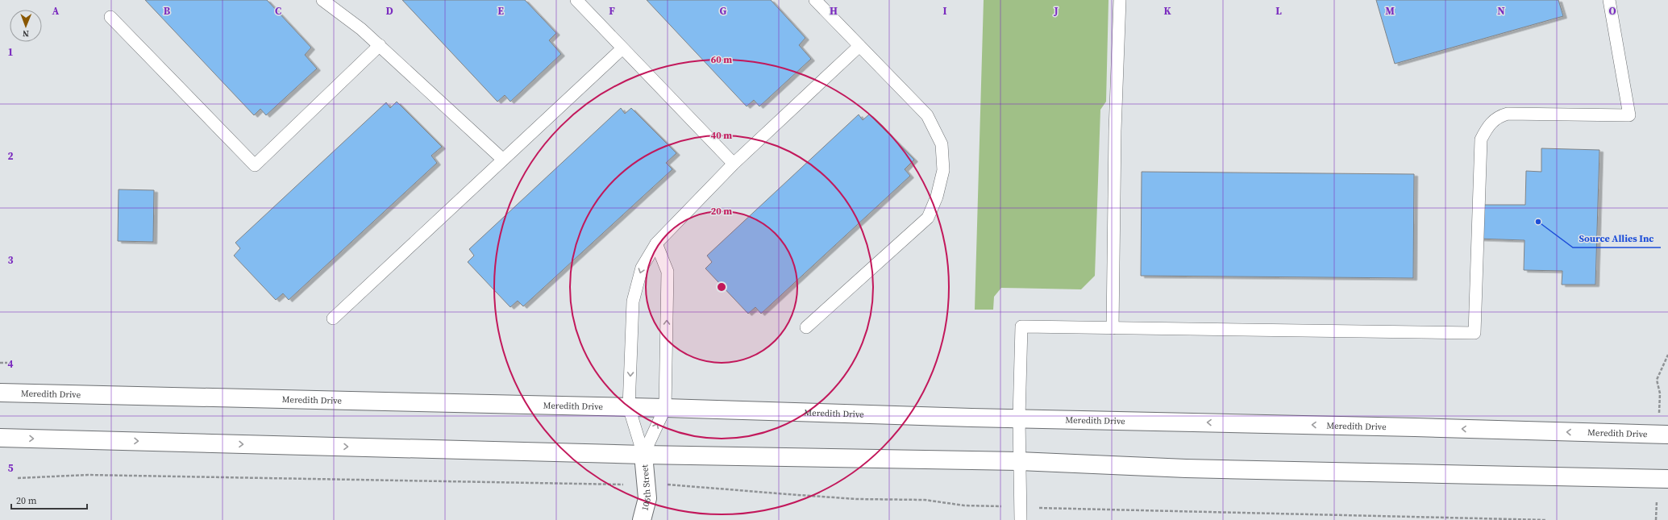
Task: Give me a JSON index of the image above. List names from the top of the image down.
{
  "streets": {
    "main road": ["Meredith Drive", "106th Street"]
  },
  "places": ["Source Allies Inc"],
  "scale_bar": "20 m",
  "north": "bottom",
  "grid": {
    "columns": [
      "A",
      "B",
      "C",
      "D",
      "E",
      "F",
      "G",
      "H",
      "I",
      "J",
      "K",
      "L",
      "M",
      "N",
      "O"
    ],
    "rows": [
      "1",
      "2",
      "3",
      "4",
      "5"
    ]
  },
  "rings": ["60 m", "40 m", "20 m"]
}
